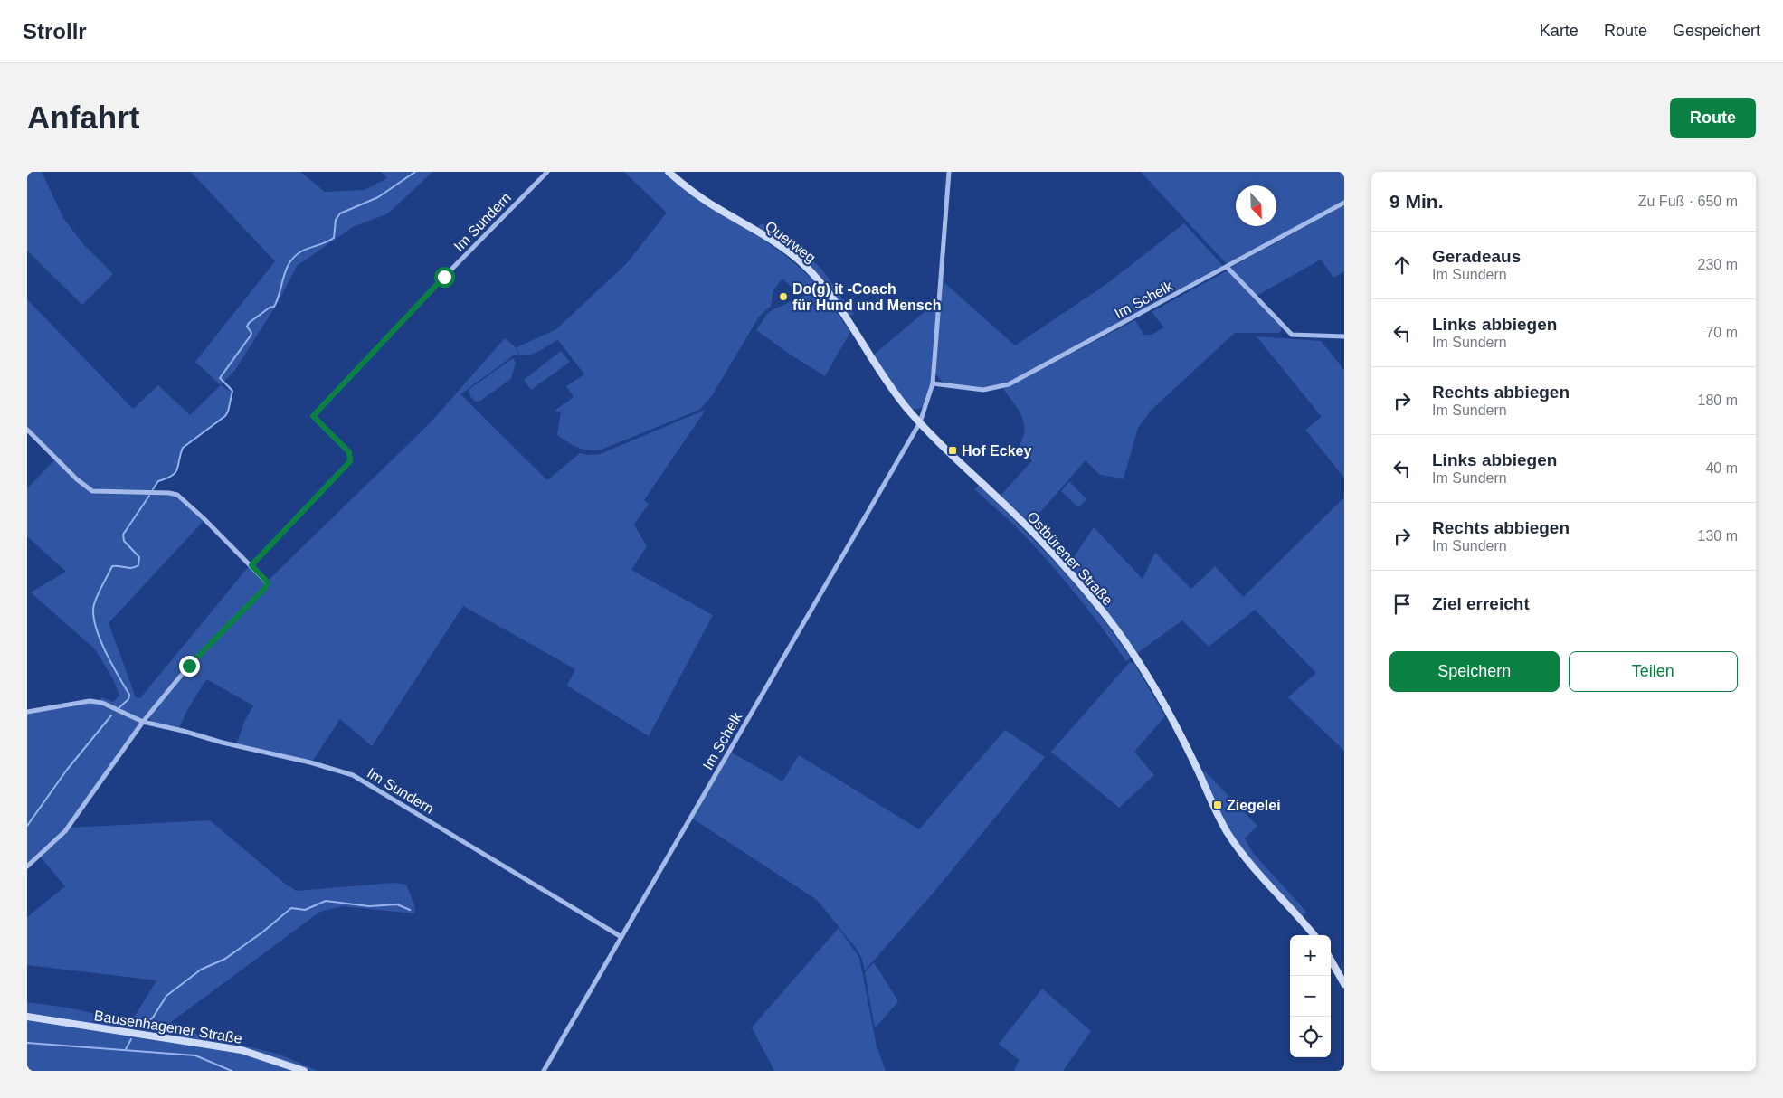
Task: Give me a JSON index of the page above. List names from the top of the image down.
{
  "streets": {
    "street": [
      "Im Sundern",
      "Querweg",
      "Im Schelk",
      "Ostbürener Straße",
      "Bausenhagener Straße"
    ]
  },
  "crossings": [
    ["Im Sundern", "Im Schelk"],
    ["Querweg", "Im Schelk"],
    ["Querweg", "Ostbürener Straße"],
    ["Im Schelk", "Ostbürener Straße"]
  ],
  "places": {
    "other": ["Do(g) it -Coach für Hund und Mensch"],
    "transit": ["Hof Eckey", "Ziegelei"]
  },
  "north": "bottom right",
  "page": {
    "header": "Strollr",
    "nav": ["Karte", "Route", "Gespeichert"],
    "buttons": [
      "Route",
      ["Speichern", "Teilen"]
    ],
    "title": "Anfahrt",
    "heading": ["9 Min.", "Zu Fuß · 650 m"],
    "list": [
      ["Geradeaus", "Im Sundern", "230 m"],
      ["Links abbiegen", "Im Sundern", "70 m"],
      ["Rechts abbiegen", "Im Sundern", "180 m"],
      ["Links abbiegen", "Im Sundern", "40 m"],
      ["Rechts abbiegen", "Im Sundern", "130 m"],
      "Ziel erreicht"
    ],
    "map_buttons": ["+", "−"]
  }
}
